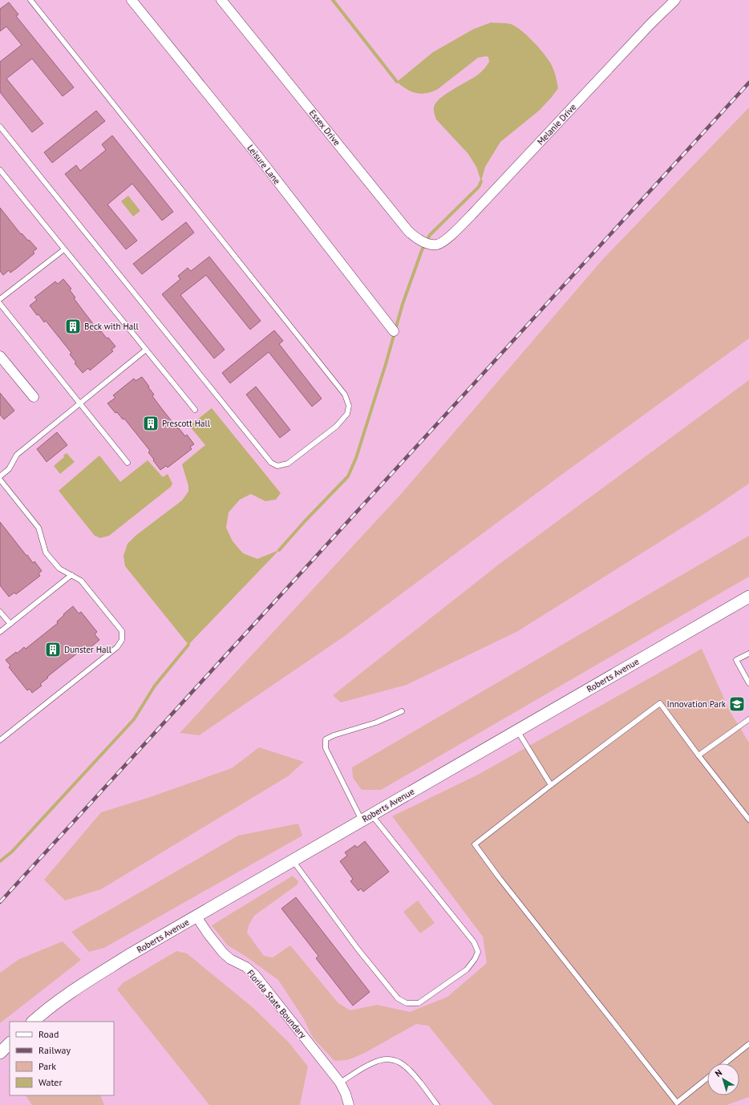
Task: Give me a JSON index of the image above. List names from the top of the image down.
{
  "streets": {
    "street": [
      "Melanie Drive",
      "Essex Drive",
      "Leisure Lane",
      "Roberts Avenue",
      "Florida State Boundary"
    ]
  },
  "crossings": [
    ["Melanie Drive", "Essex Drive"],
    ["Roberts Avenue", "Florida State Boundary"]
  ],
  "places": {
    "building": ["Beck with Hall", "Prescott Hall", "Dunster Hall"],
    "school or university": ["Innovation Park"]
  },
  "legend": [
    "Road",
    "Railway",
    "Park",
    "Water"
  ],
  "north": "top left"
}
